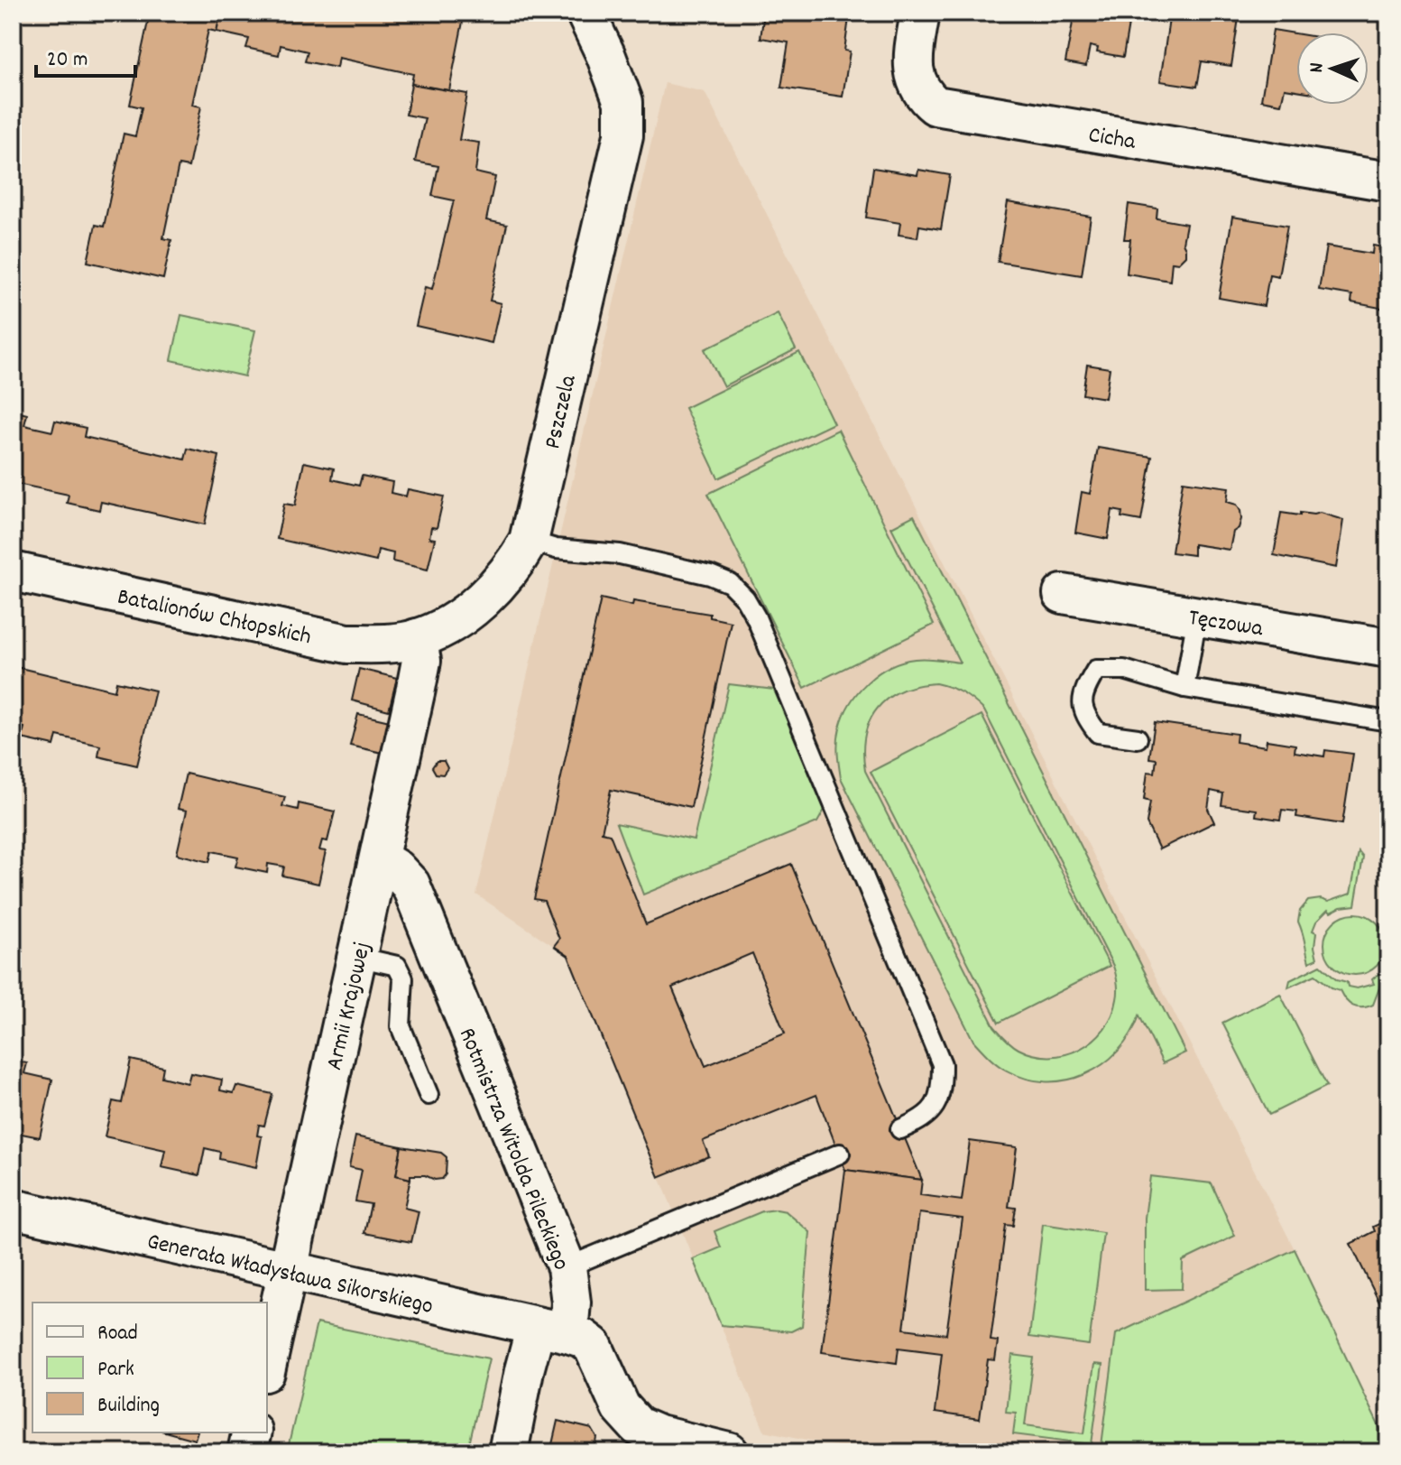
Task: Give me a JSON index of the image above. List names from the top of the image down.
{
  "streets": {
    "street": [
      "Cicha",
      "Pszczela",
      "Batalionów Chłopskich",
      "Tęczowa",
      "Armii Krajowej",
      "Rotmistrza Witolda Pileckiego",
      "Generała Władysława Sikorskiego"
    ]
  },
  "crossings": [
    ["Pszczela", "Batalionów Chłopskich"],
    ["Pszczela", "Armii Krajowej"],
    ["Batalionów Chłopskich", "Armii Krajowej"],
    ["Armii Krajowej", "Rotmistrza Witolda Pileckiego"],
    ["Armii Krajowej", "Generała Władysława Sikorskiego"],
    ["Rotmistrza Witolda Pileckiego", "Generała Władysława Sikorskiego"]
  ],
  "legend": ["Road", "Park", "Building"],
  "scale_bar": "20 m",
  "north": "left"
}
